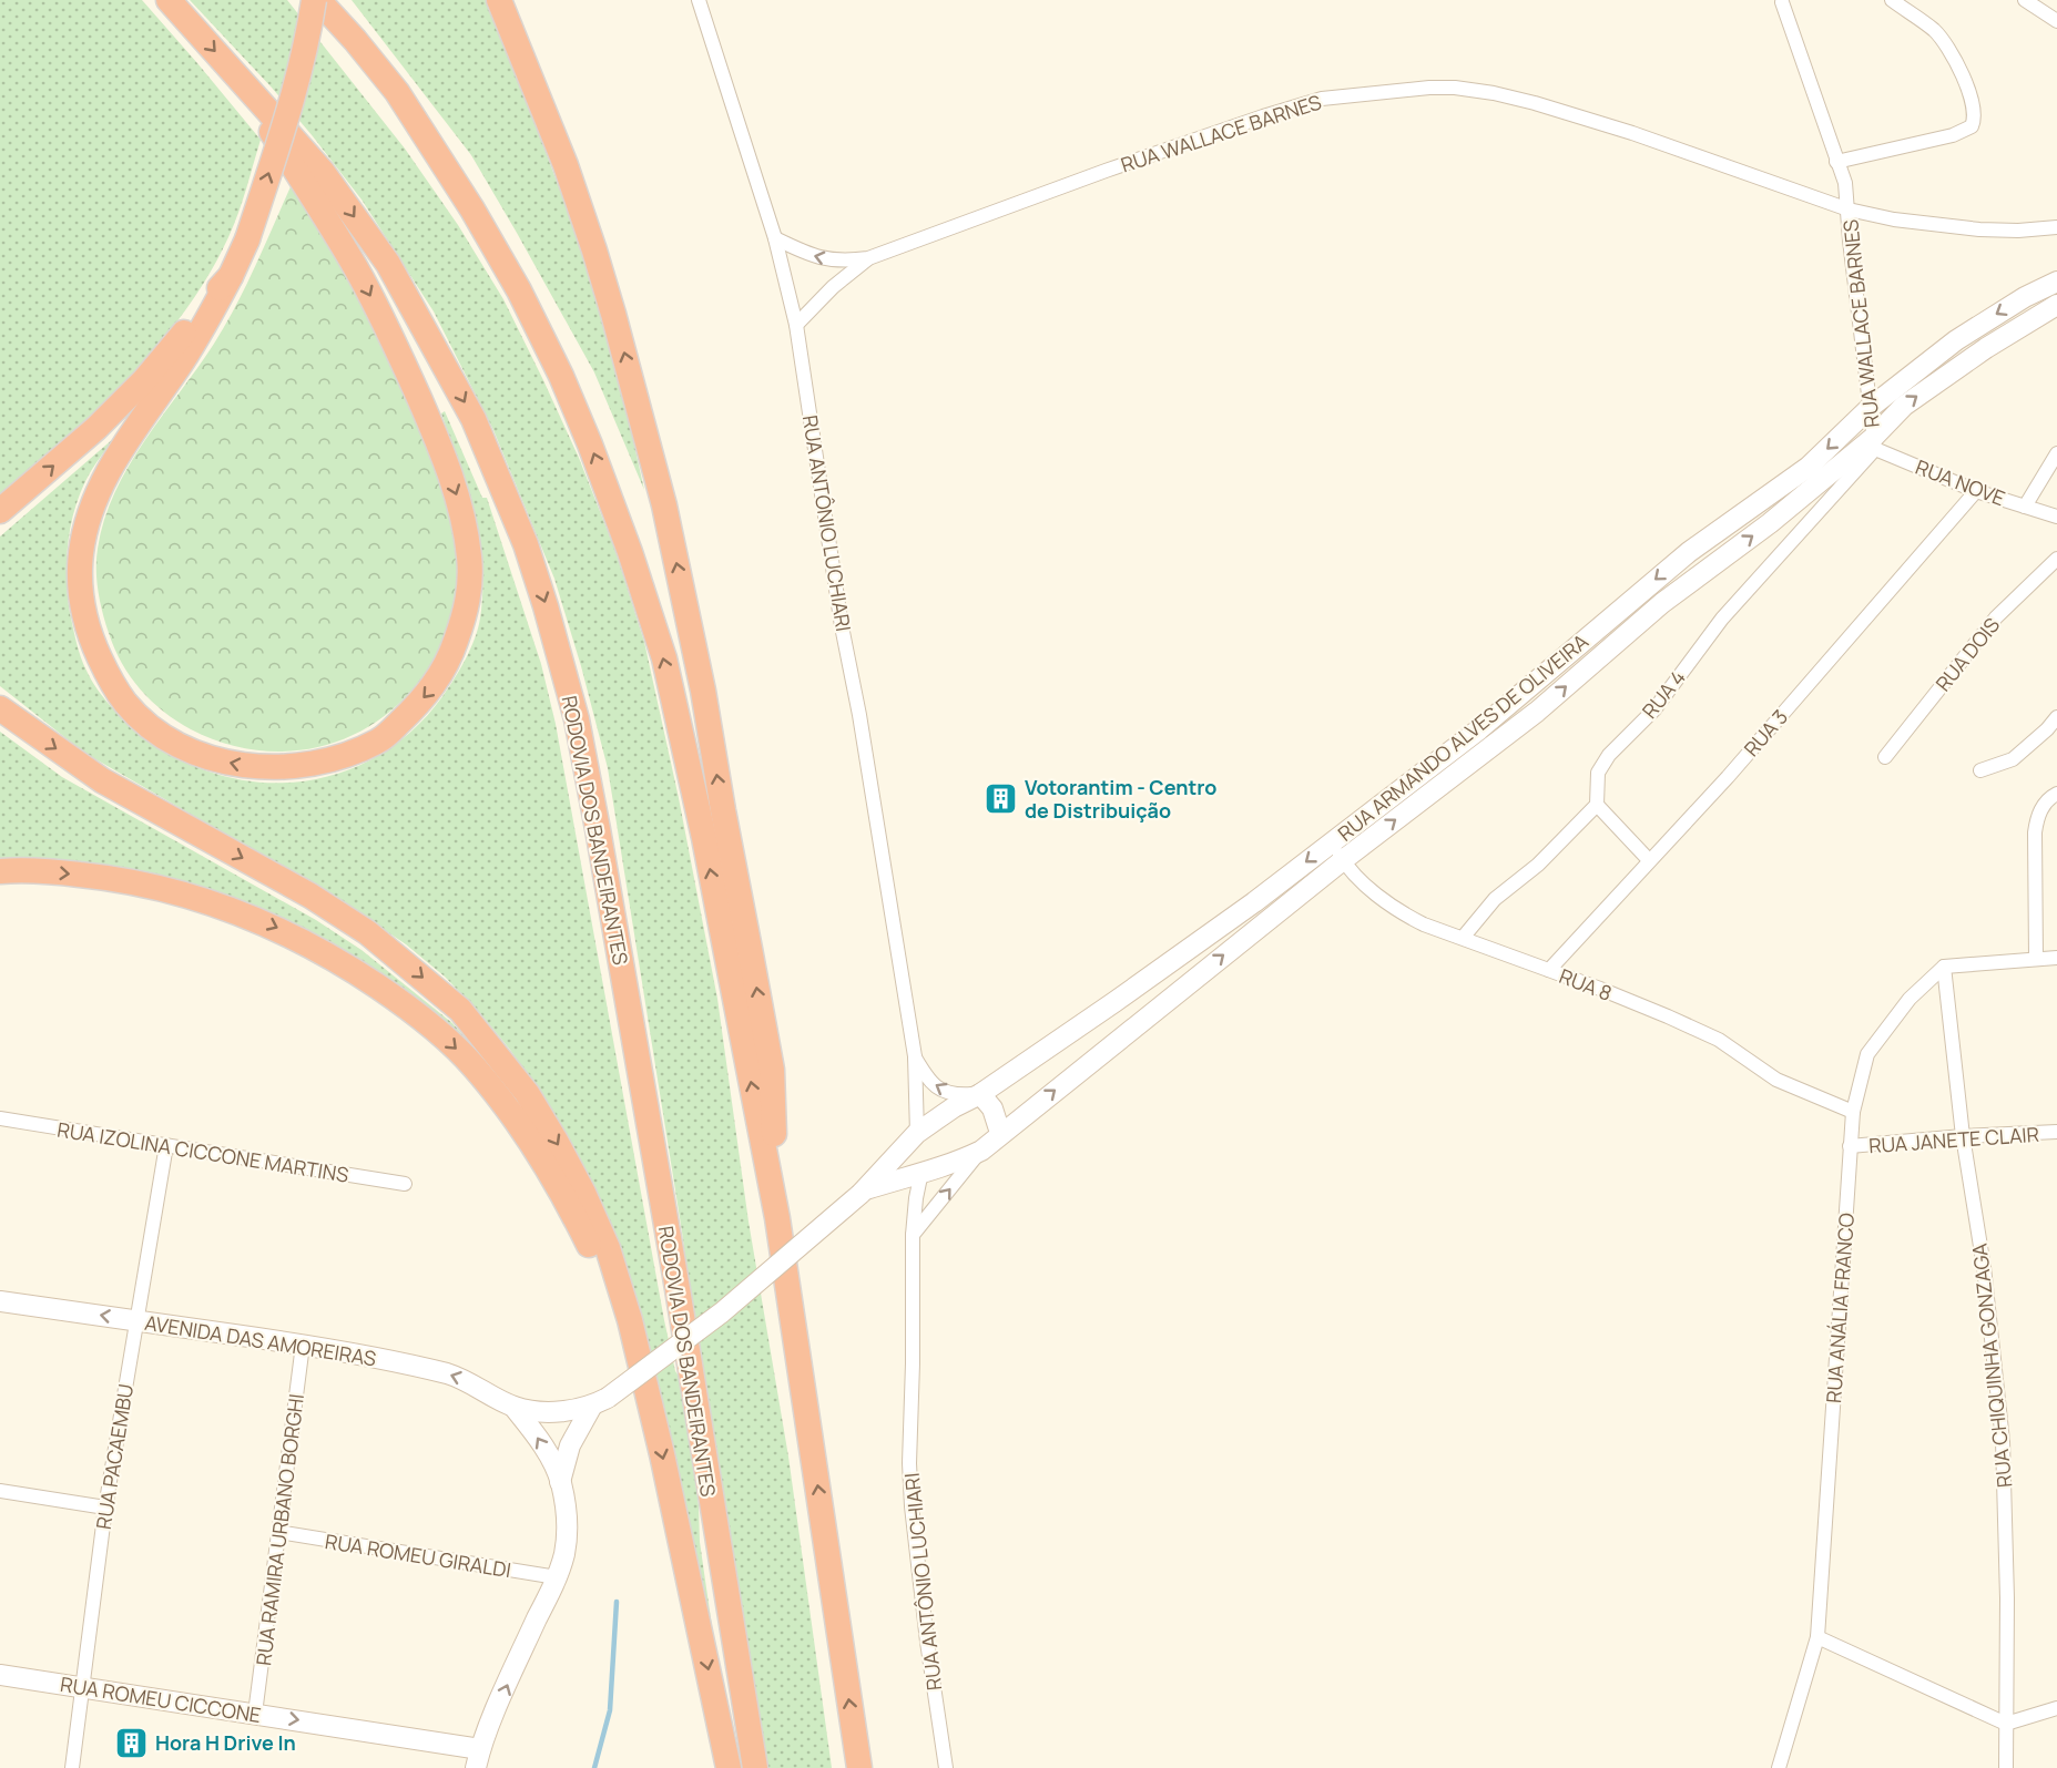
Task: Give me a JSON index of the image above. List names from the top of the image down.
{
  "streets": {
    "highway": ["RODOVIA DOS BANDEIRANTES"],
    "main road": ["RUA ARMANDO ALVES DE OLIVEIRA", "AVENIDA DAS AMOREIRAS", "RUA ROMEU CICCONE"],
    "street": [
      "RUA WALLACE BARNES",
      "RUA NOVE",
      "RUA ANTÔNIO LUCHIARI",
      "RUA DOIS",
      "RUA 4",
      "RUA 3",
      "RUA 8",
      "RUA JANETE CLAIR",
      "RUA IZOLINA CICCONE MARTINS",
      "RUA ANÁLIA FRANCO",
      "RUA CHIQUINHA GONZAGA",
      "RUA PACAEMBU",
      "RUA RAMIRA URBANO BORGHI",
      "RUA ROMEU GIRALDI"
    ]
  },
  "crossings": [
    ["RUA WALLACE BARNES", "RUA NOVE"],
    ["RUA WALLACE BARNES", "RUA ANTÔNIO LUCHIARI"],
    ["RUA WALLACE BARNES", "RUA 4"],
    ["RUA WALLACE BARNES", "RUA ARMANDO ALVES DE OLIVEIRA"],
    ["RUA NOVE", "RUA 4"],
    ["RUA NOVE", "RUA 3"],
    ["RUA NOVE", "RUA ARMANDO ALVES DE OLIVEIRA"],
    ["RUA ANTÔNIO LUCHIARI", "RUA ARMANDO ALVES DE OLIVEIRA"],
    ["RUA 4", "RUA ARMANDO ALVES DE OLIVEIRA"],
    ["RUA 3", "RUA 8"],
    ["RUA ARMANDO ALVES DE OLIVEIRA", "RUA 8"],
    ["RUA ARMANDO ALVES DE OLIVEIRA", "AVENIDA DAS AMOREIRAS"],
    ["RUA 8", "RUA ANÁLIA FRANCO"],
    ["RUA JANETE CLAIR", "RUA ANÁLIA FRANCO"],
    ["RUA JANETE CLAIR", "RUA CHIQUINHA GONZAGA"],
    ["RUA IZOLINA CICCONE MARTINS", "RUA PACAEMBU"],
    ["RUA ANÁLIA FRANCO", "RUA CHIQUINHA GONZAGA"],
    ["AVENIDA DAS AMOREIRAS", "RUA PACAEMBU"],
    ["AVENIDA DAS AMOREIRAS", "RUA RAMIRA URBANO BORGHI"],
    ["AVENIDA DAS AMOREIRAS", "RUA ROMEU GIRALDI"],
    ["AVENIDA DAS AMOREIRAS", "RUA ROMEU CICCONE"],
    ["RUA PACAEMBU", "RUA ROMEU CICCONE"],
    ["RUA RAMIRA URBANO BORGHI", "RUA ROMEU GIRALDI"],
    ["RUA RAMIRA URBANO BORGHI", "RUA ROMEU CICCONE"]
  ],
  "one_way": ["RUA ROMEU CICCONE"],
  "places": {
    "building": ["Votorantim - Centro de Distribuição", "Hora H Drive In"]
  }
}
